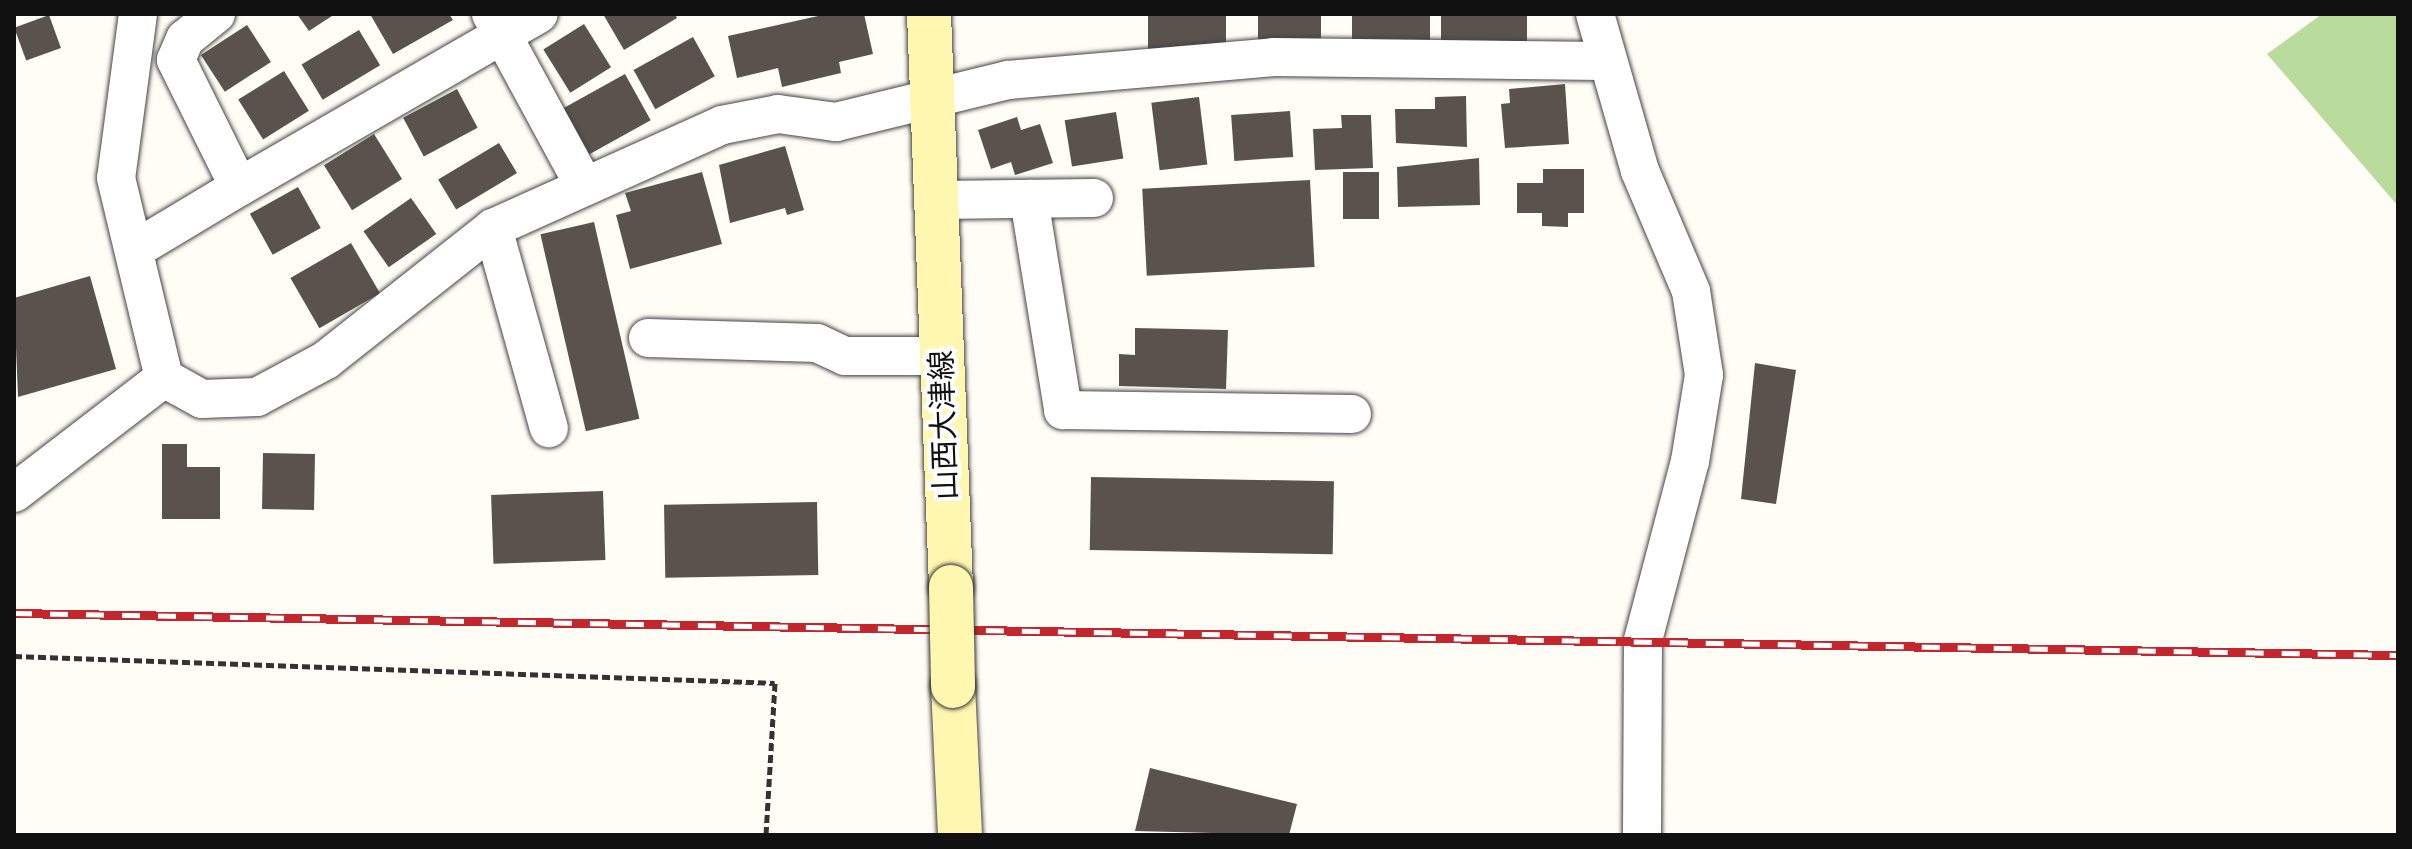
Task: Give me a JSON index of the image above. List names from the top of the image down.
{
  "streets": {
    "main road": ["山西大津線"]
  }
}
